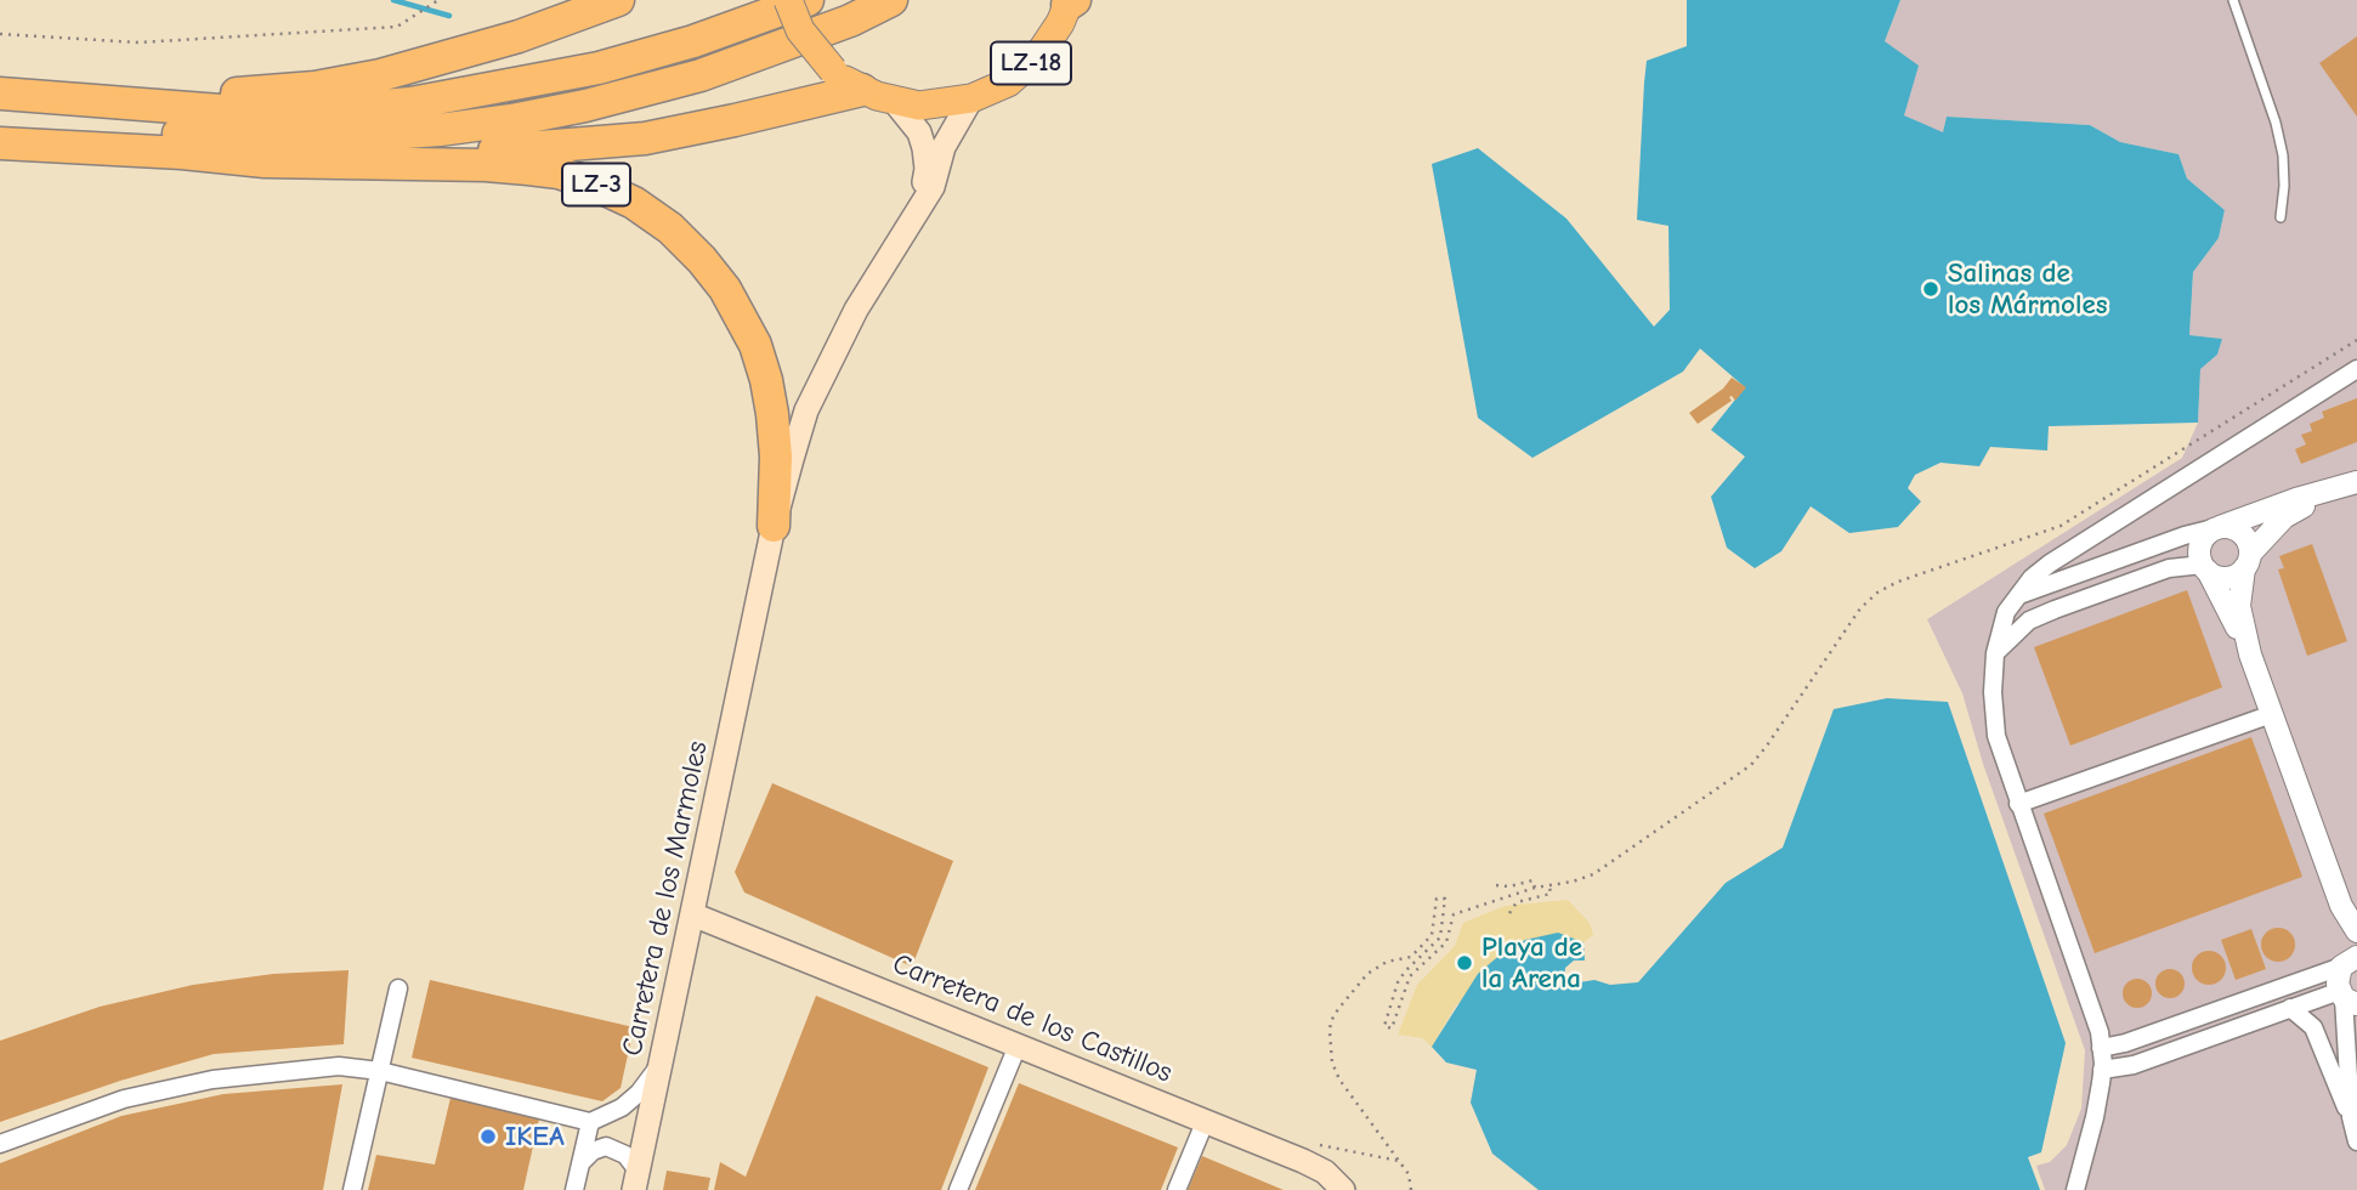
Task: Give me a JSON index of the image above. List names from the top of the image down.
{
  "streets": {
    "highway": ["LZ-3"],
    "main road": ["LZ-18", "Carretera de los Marmoles", "Carretera de los Castillos"]
  },
  "crossings": [
    ["LZ-18", "LZ-3"],
    ["LZ-18", "Carretera de los Marmoles"],
    ["LZ-3", "Carretera de los Marmoles"],
    ["Carretera de los Marmoles", "Carretera de los Castillos"]
  ],
  "places": ["Salinas de los Mármoles", "Playa de la Arena", "IKEA"]
}
